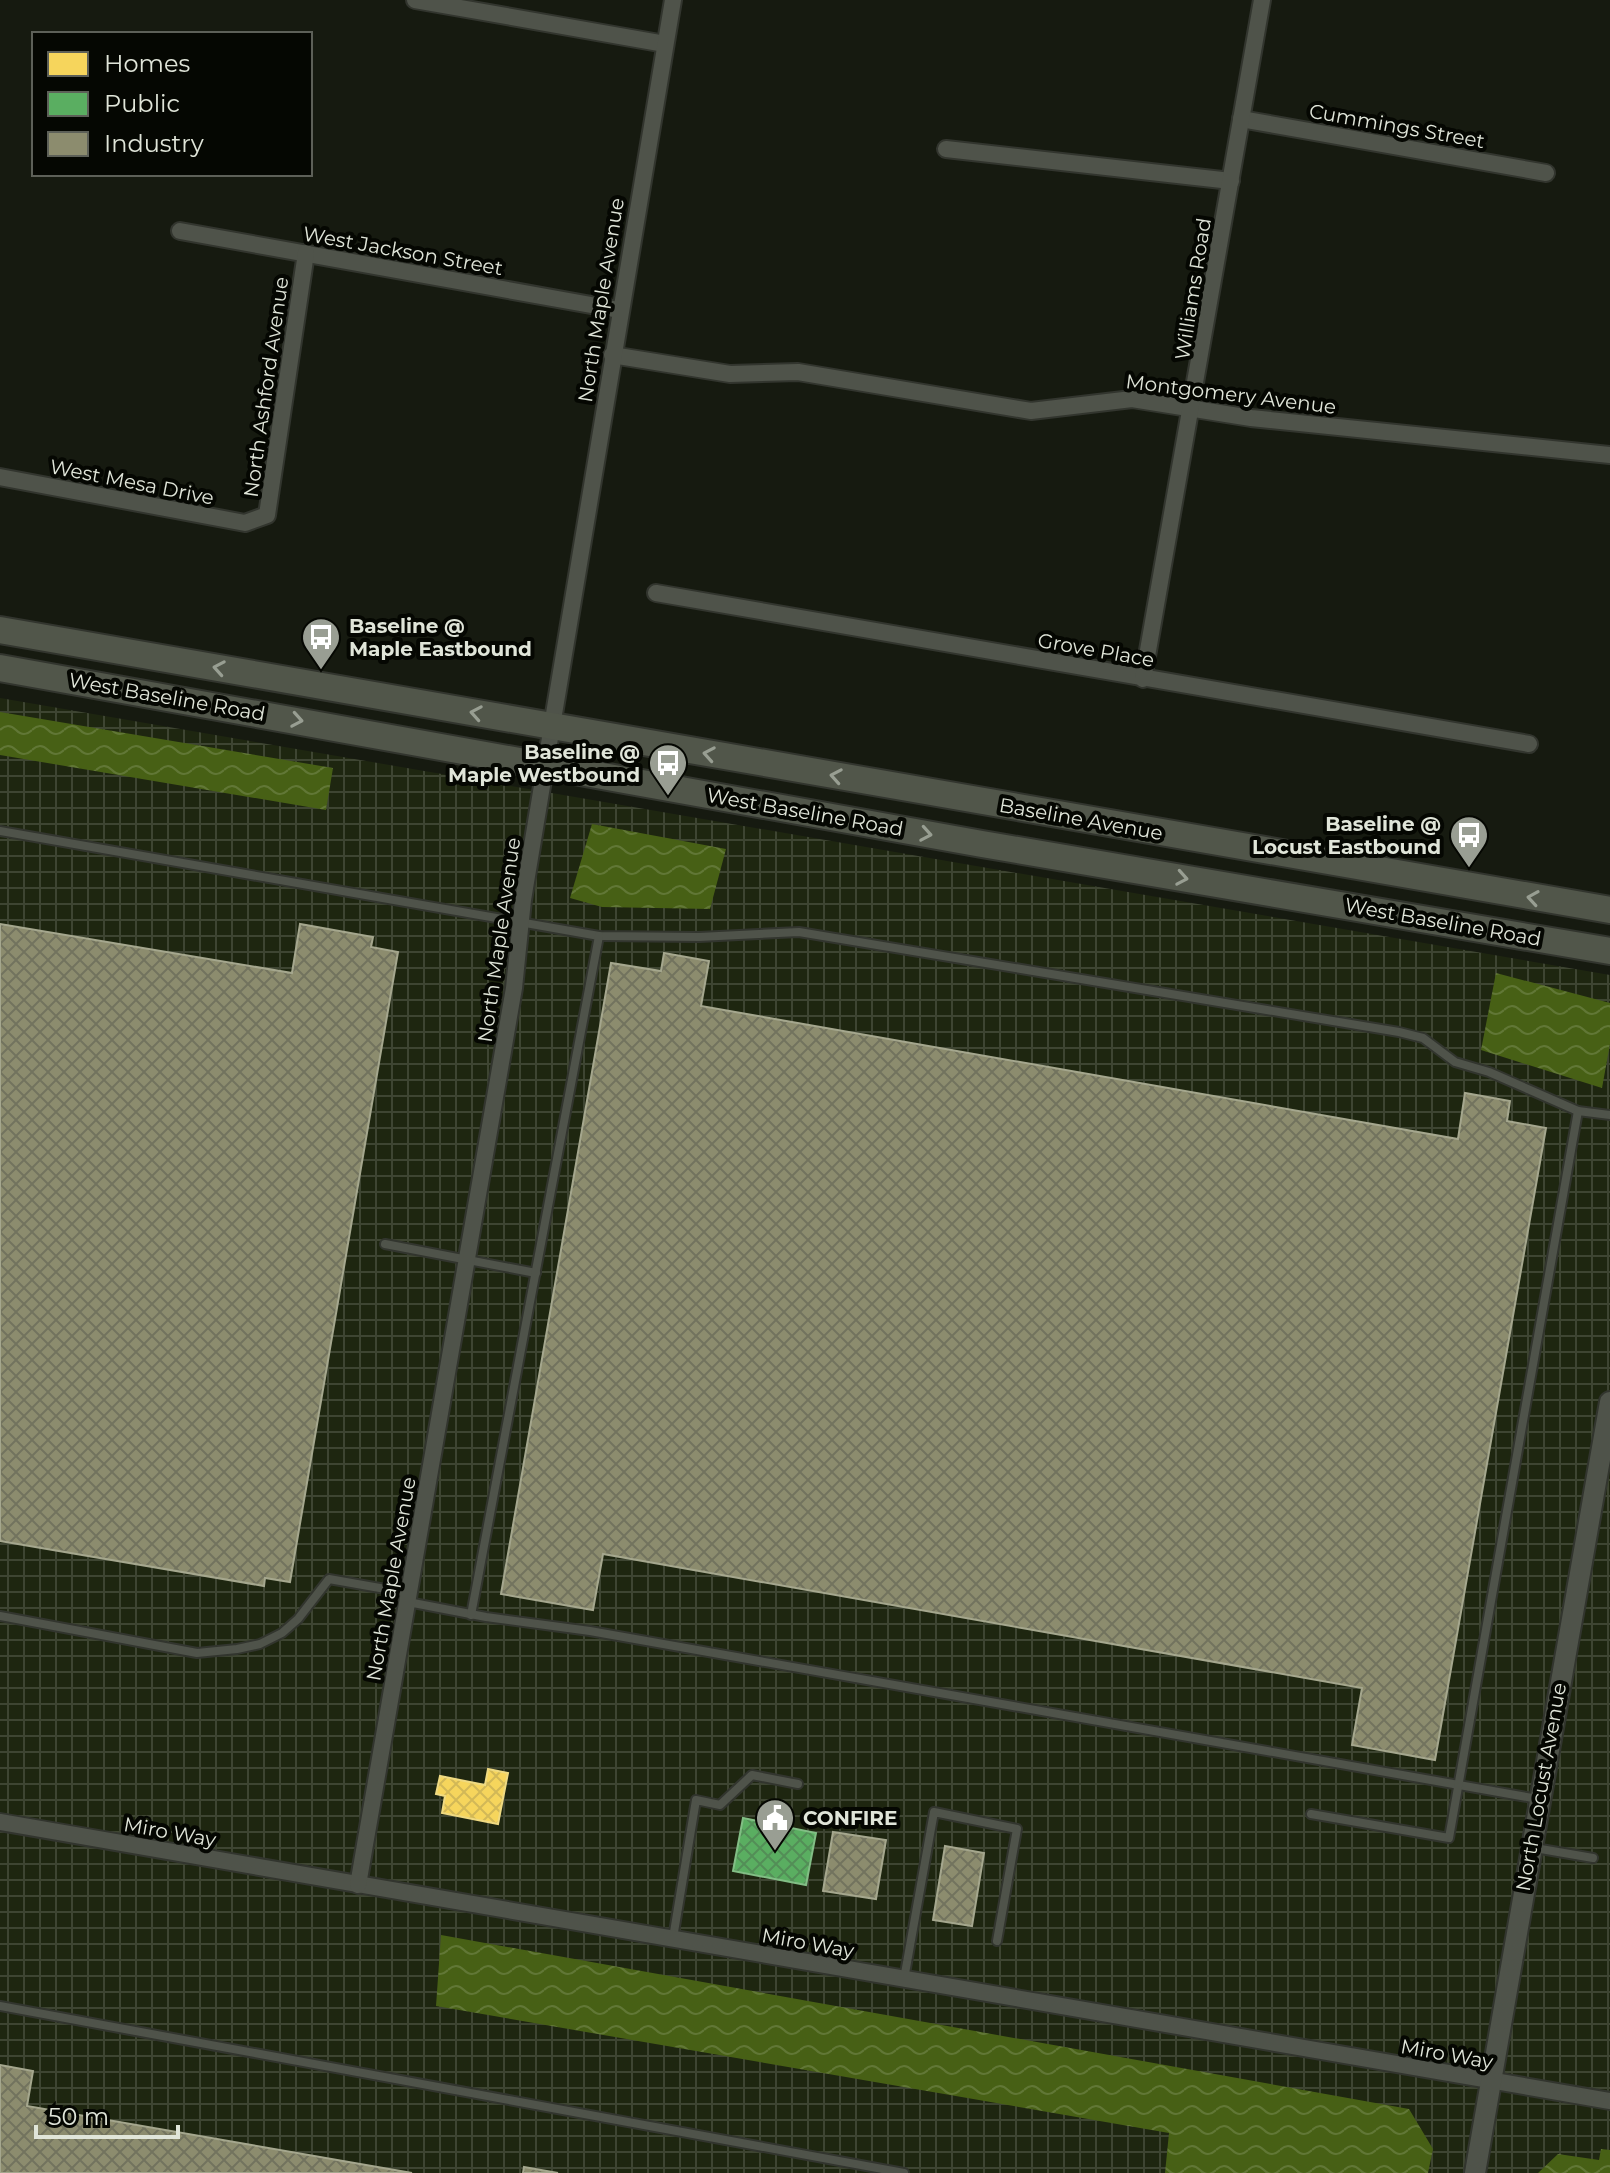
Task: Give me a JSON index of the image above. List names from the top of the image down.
{
  "streets": {
    "main road": ["West Baseline Road", "Baseline Avenue"],
    "street": [
      "Cummings Street",
      "West Jackson Street",
      "Williams Road",
      "North Maple Avenue",
      "North Ashford Avenue",
      "Montgomery Avenue",
      "West Mesa Drive",
      "Grove Place",
      "North Locust Avenue",
      "Miro Way"
    ]
  },
  "crossings": [
    ["Cummings Street", "Williams Road"],
    ["West Jackson Street", "North Maple Avenue"],
    ["West Jackson Street", "North Ashford Avenue"],
    ["Williams Road", "Montgomery Avenue"],
    ["Williams Road", "Grove Place"],
    ["North Maple Avenue", "Montgomery Avenue"],
    ["North Maple Avenue", "West Baseline Road"],
    ["North Maple Avenue", "Baseline Avenue"],
    ["North Maple Avenue", "Miro Way"],
    ["North Ashford Avenue", "West Mesa Drive"],
    ["West Baseline Road", "Baseline Avenue"],
    ["North Locust Avenue", "Miro Way"]
  ],
  "one_way": ["Baseline Avenue"],
  "places": {
    "bus stop": ["Baseline @ Maple Eastbound", "Baseline @ Maple Westbound", "Baseline @ Locust Eastbound"],
    "public building": ["CONFIRE"]
  },
  "legend": ["Homes", "Public", "Industry"],
  "scale_bar": "50 m"
}
